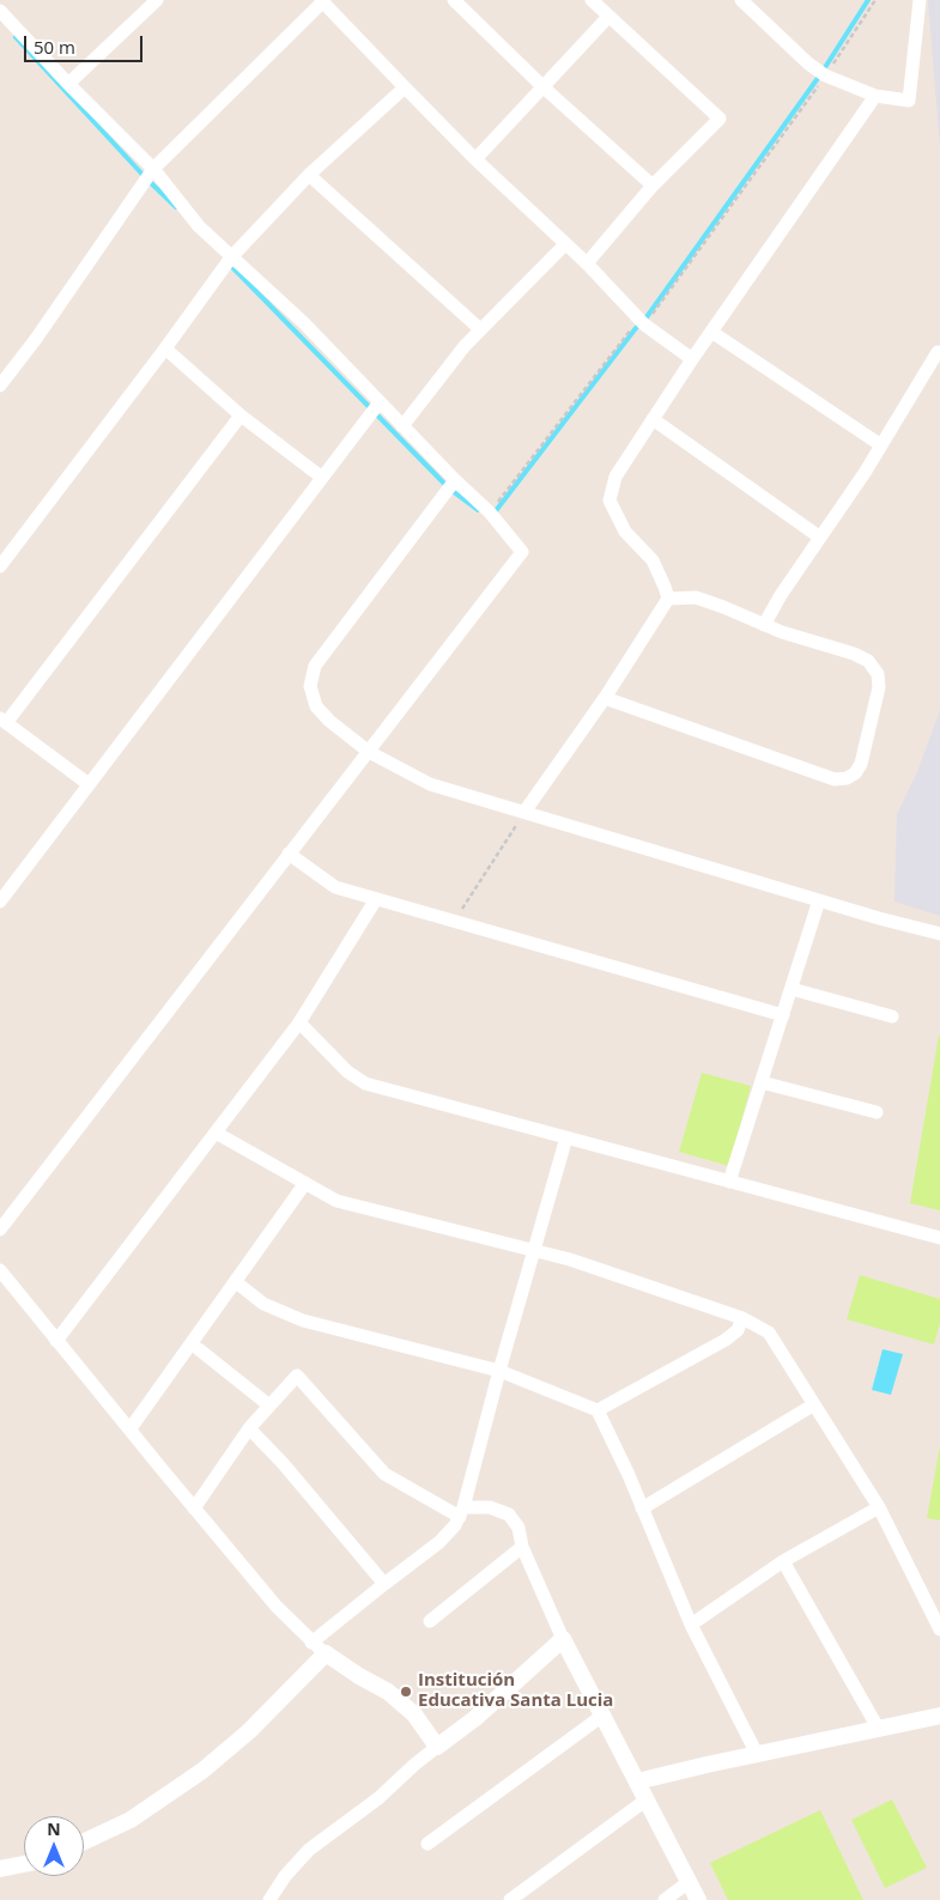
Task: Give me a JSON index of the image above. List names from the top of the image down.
{
  "places": ["Institución Educativa Santa Lucia"],
  "scale_bar": "50 m",
  "north": "top"
}
